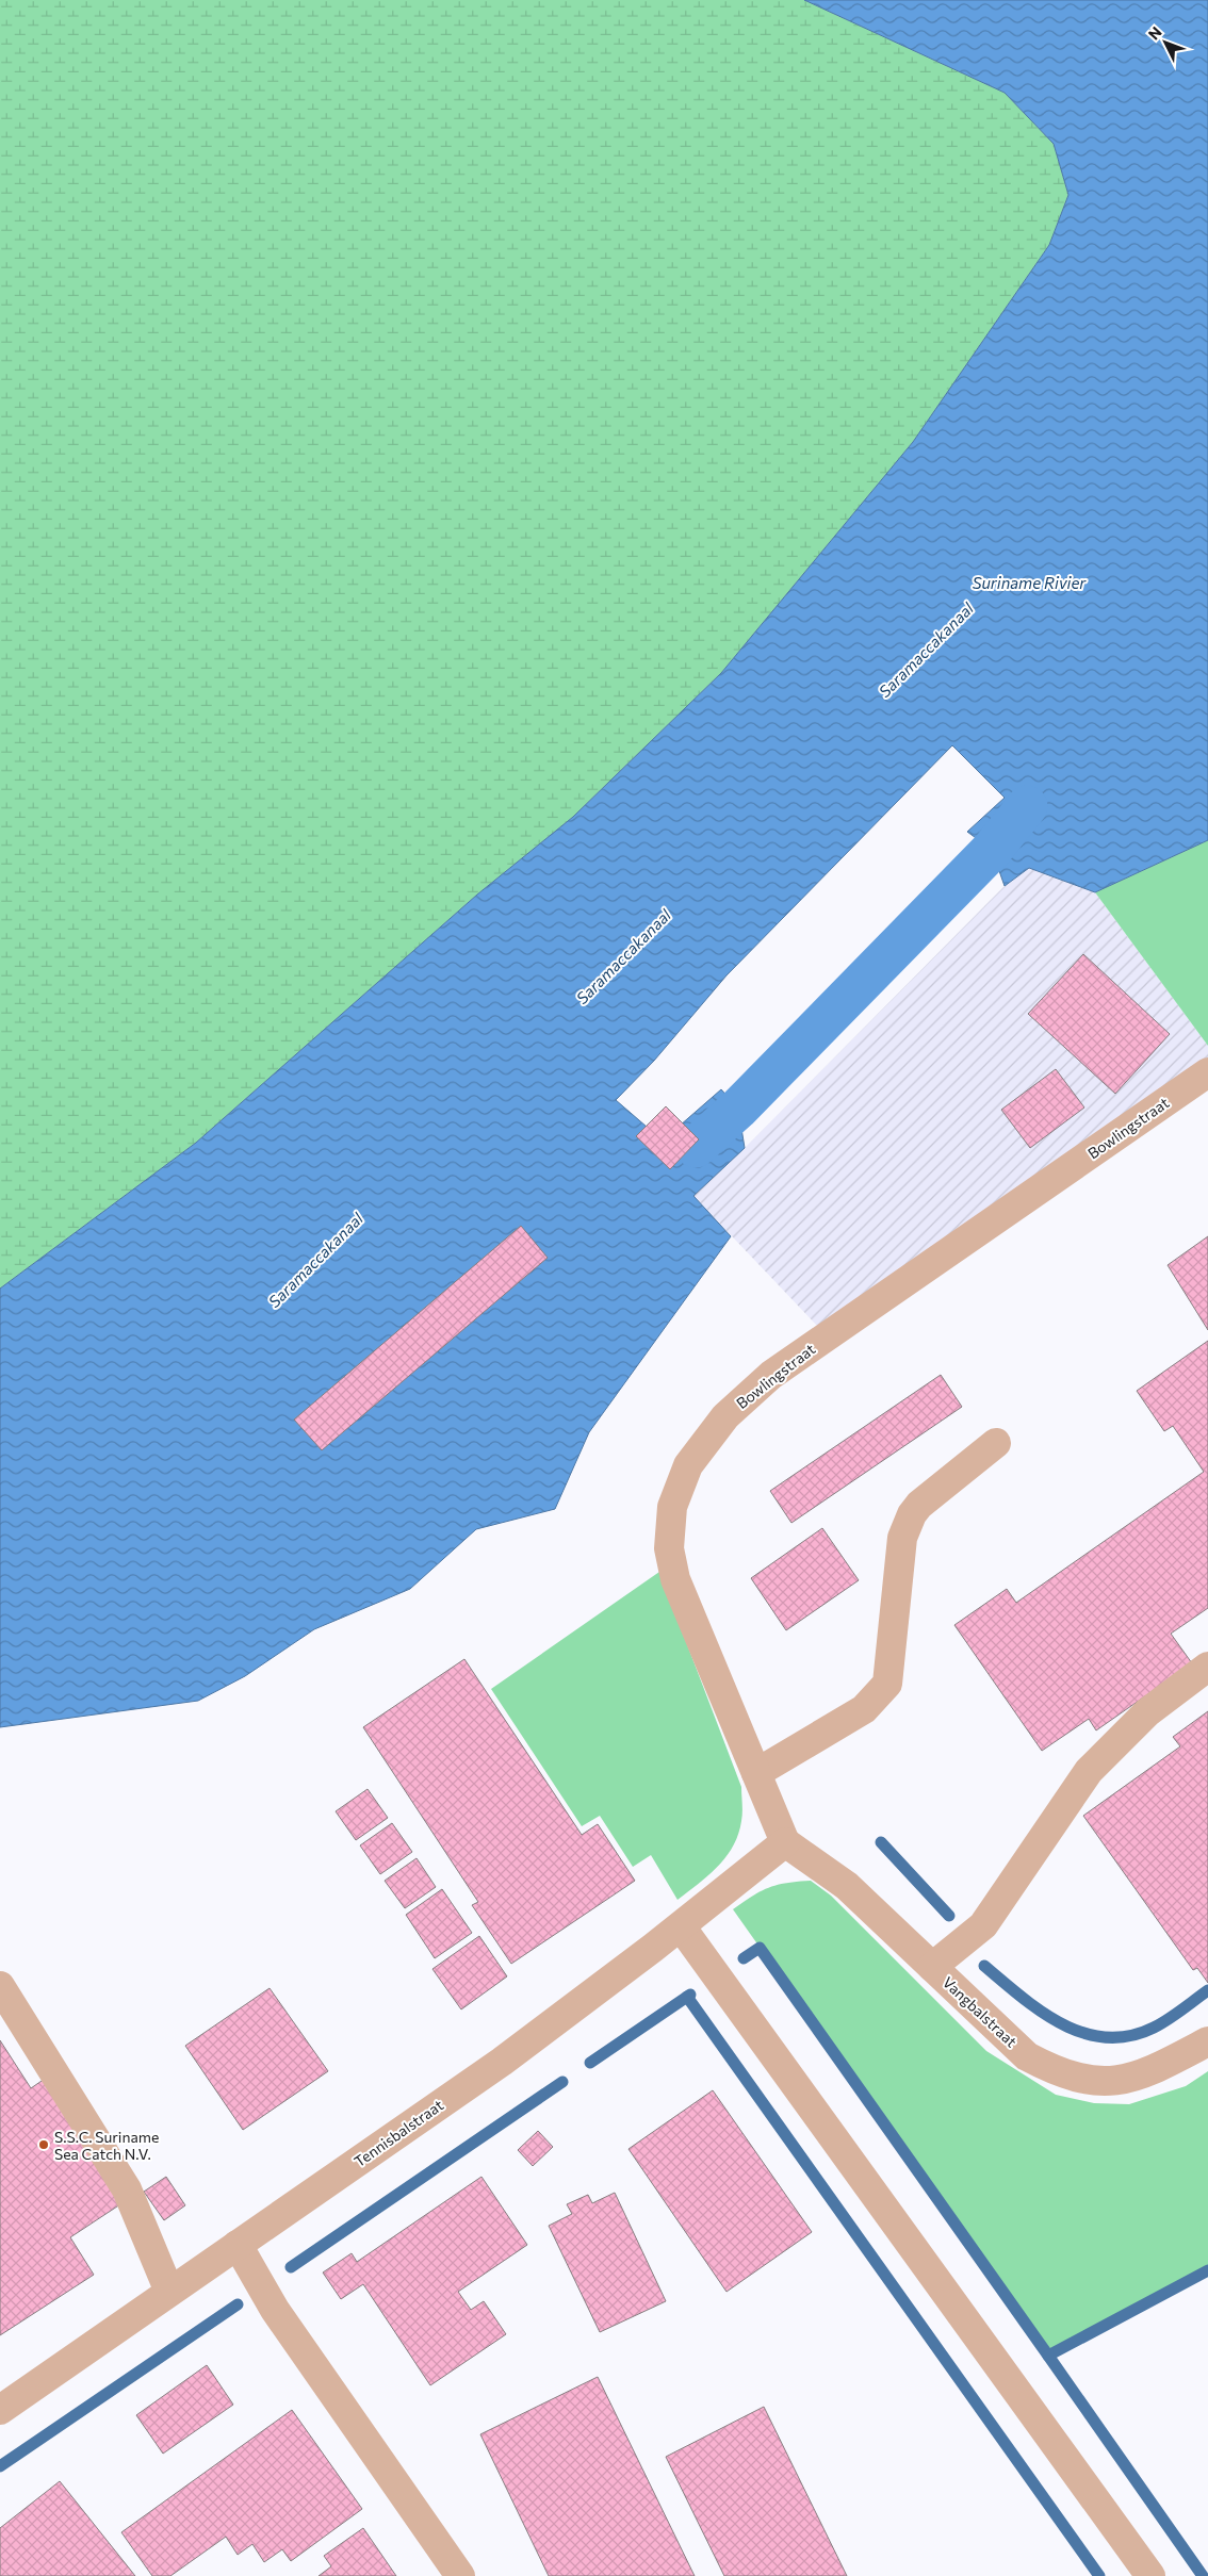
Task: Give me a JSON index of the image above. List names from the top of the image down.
{
  "streets": {
    "street": ["Bowlingstraat", "Vangbalstraat", "Tennisbalstraat"]
  },
  "crossings": [
    ["Bowlingstraat", "Vangbalstraat"],
    ["Bowlingstraat", "Tennisbalstraat"],
    ["Vangbalstraat", "Tennisbalstraat"]
  ],
  "water": ["Suriname Rivier", "Saramaccakanaal"],
  "places": ["S.S.C. Suriname Sea Catch N.V."],
  "north": "top left"
}
